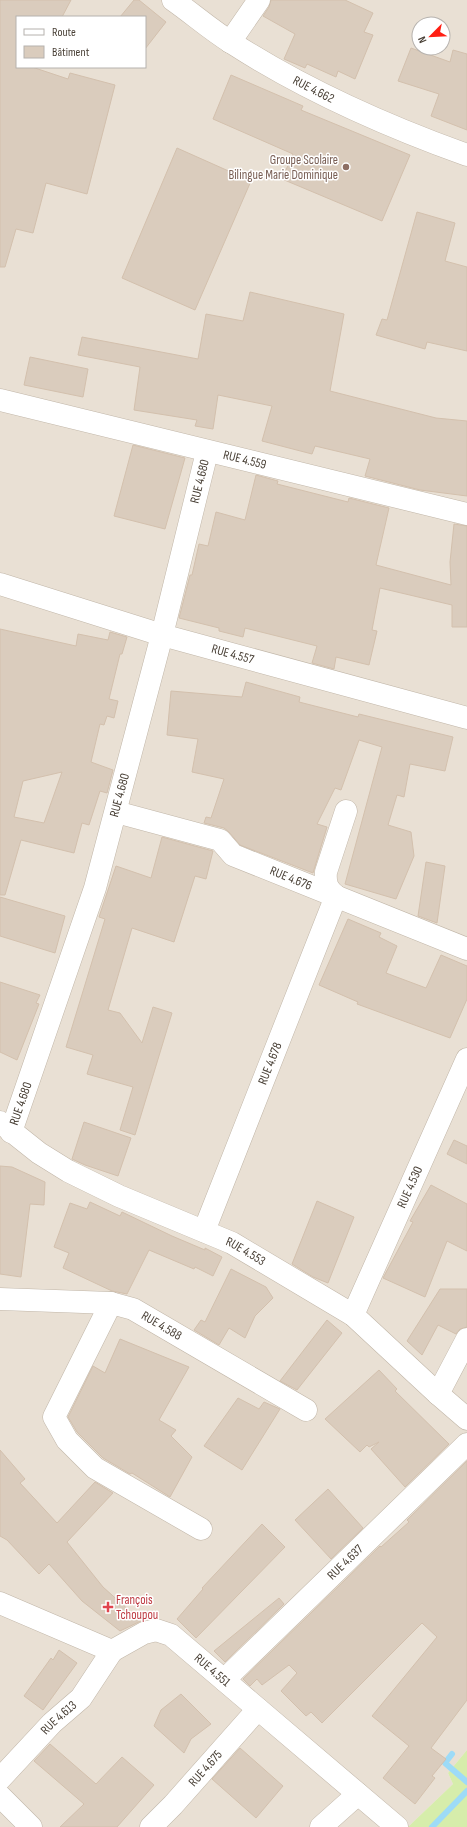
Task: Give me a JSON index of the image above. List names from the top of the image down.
{
  "streets": {
    "street": [
      "RUE 4.662",
      "RUE 4.559",
      "RUE 4.680",
      "RUE 4.557",
      "RUE 4.676",
      "RUE 4.678",
      "RUE 4.530",
      "RUE 4.553",
      "RUE 4.588",
      "RUE 4.637",
      "RUE 4.551",
      "RUE 4.613",
      "RUE 4.675"
    ]
  },
  "crossings": [
    ["RUE 4.559", "RUE 4.680"],
    ["RUE 4.680", "RUE 4.557"],
    ["RUE 4.680", "RUE 4.676"],
    ["RUE 4.680", "RUE 4.553"],
    ["RUE 4.676", "RUE 4.678"],
    ["RUE 4.678", "RUE 4.553"],
    ["RUE 4.530", "RUE 4.553"],
    ["RUE 4.637", "RUE 4.551"],
    ["RUE 4.551", "RUE 4.613"],
    ["RUE 4.551", "RUE 4.675"]
  ],
  "places": {
    "other": ["Groupe Scolaire Bilingue Marie Dominique"],
    "health": ["François Tchoupou"]
  },
  "legend": ["Route", "Bâtiment"],
  "north": "bottom left"
}
